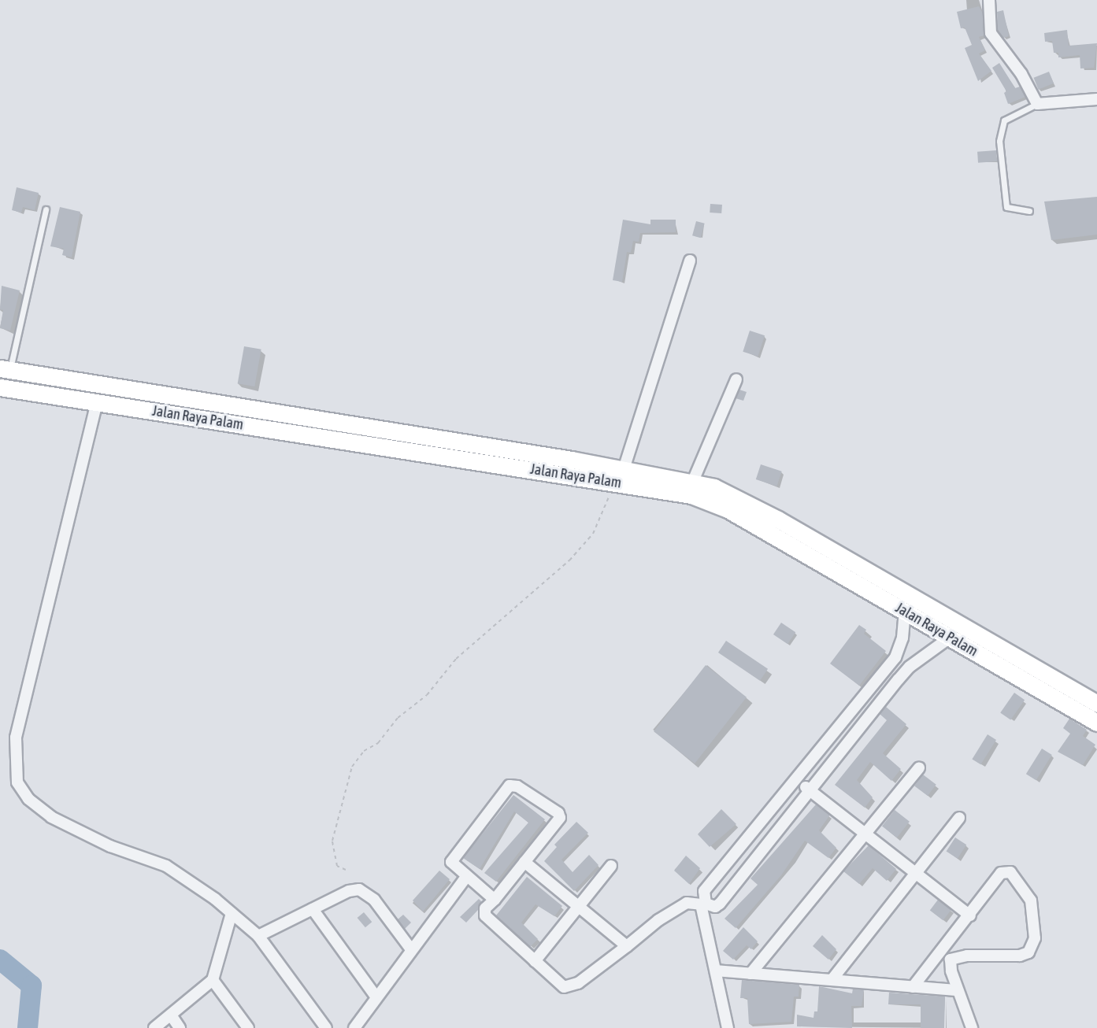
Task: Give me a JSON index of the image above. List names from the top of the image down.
{
  "streets": {
    "main road": ["Jalan Raya Palam"]
  }
}
